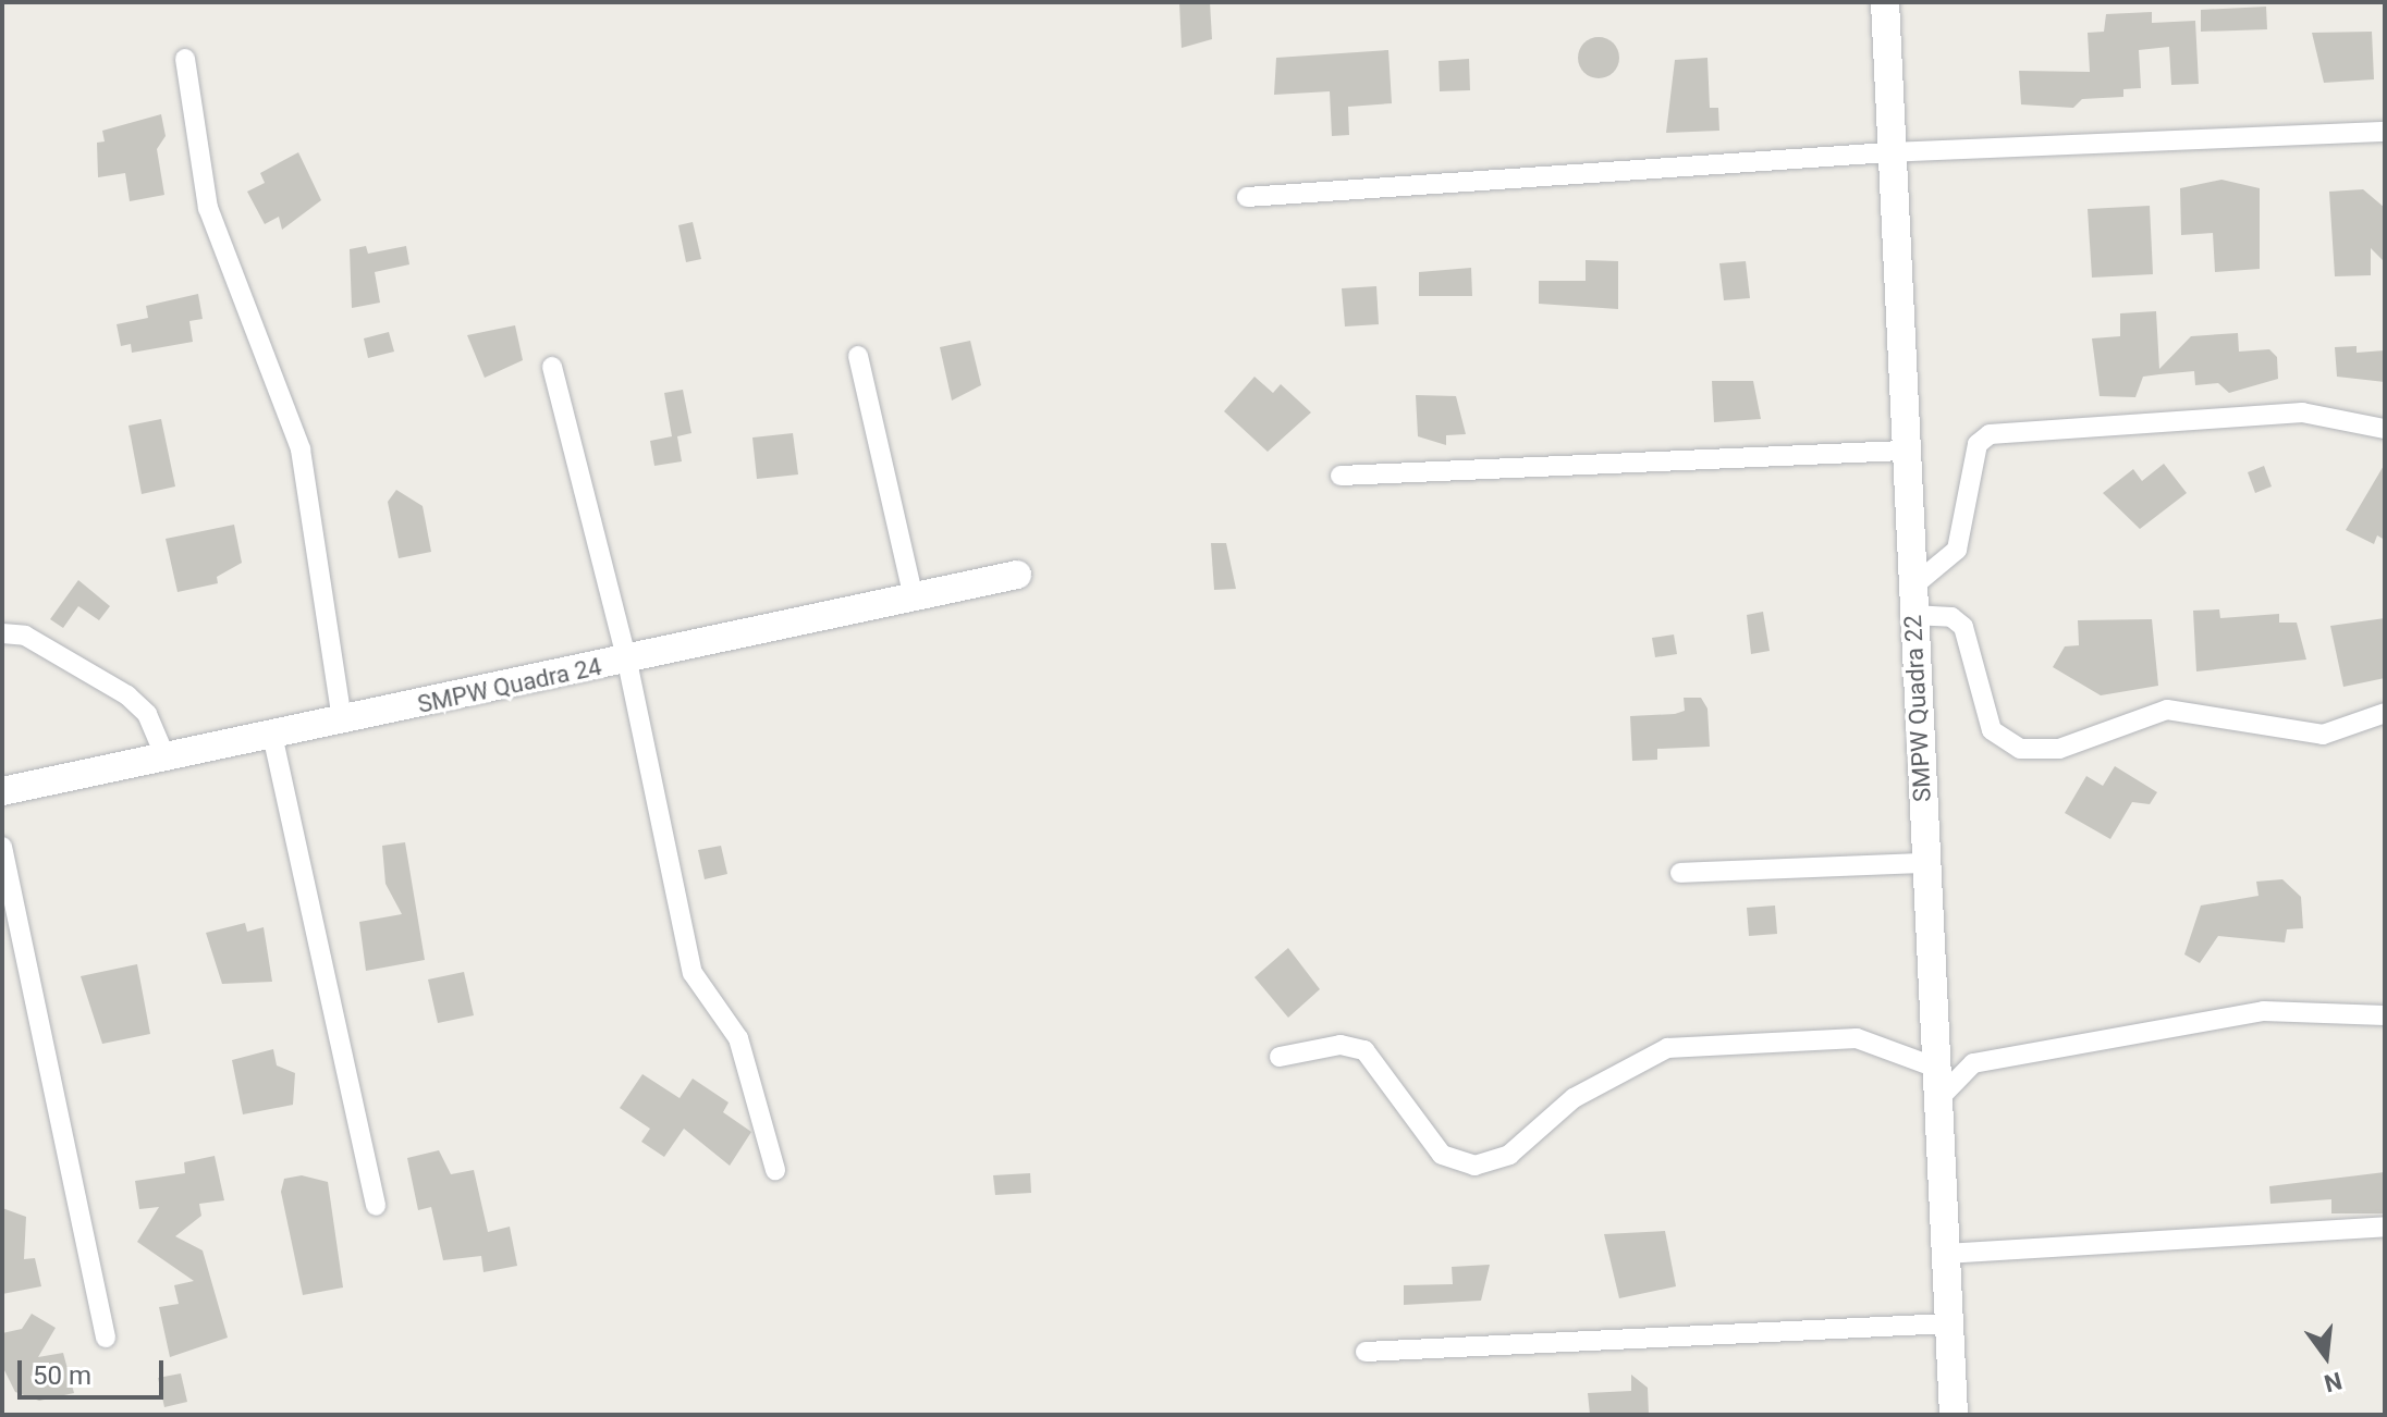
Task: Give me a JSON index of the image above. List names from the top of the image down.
{
  "streets": {
    "street": ["SMPW Quadra 24", "SMPW Quadra 22"]
  },
  "scale_bar": "50 m",
  "north": "bottom"
}
